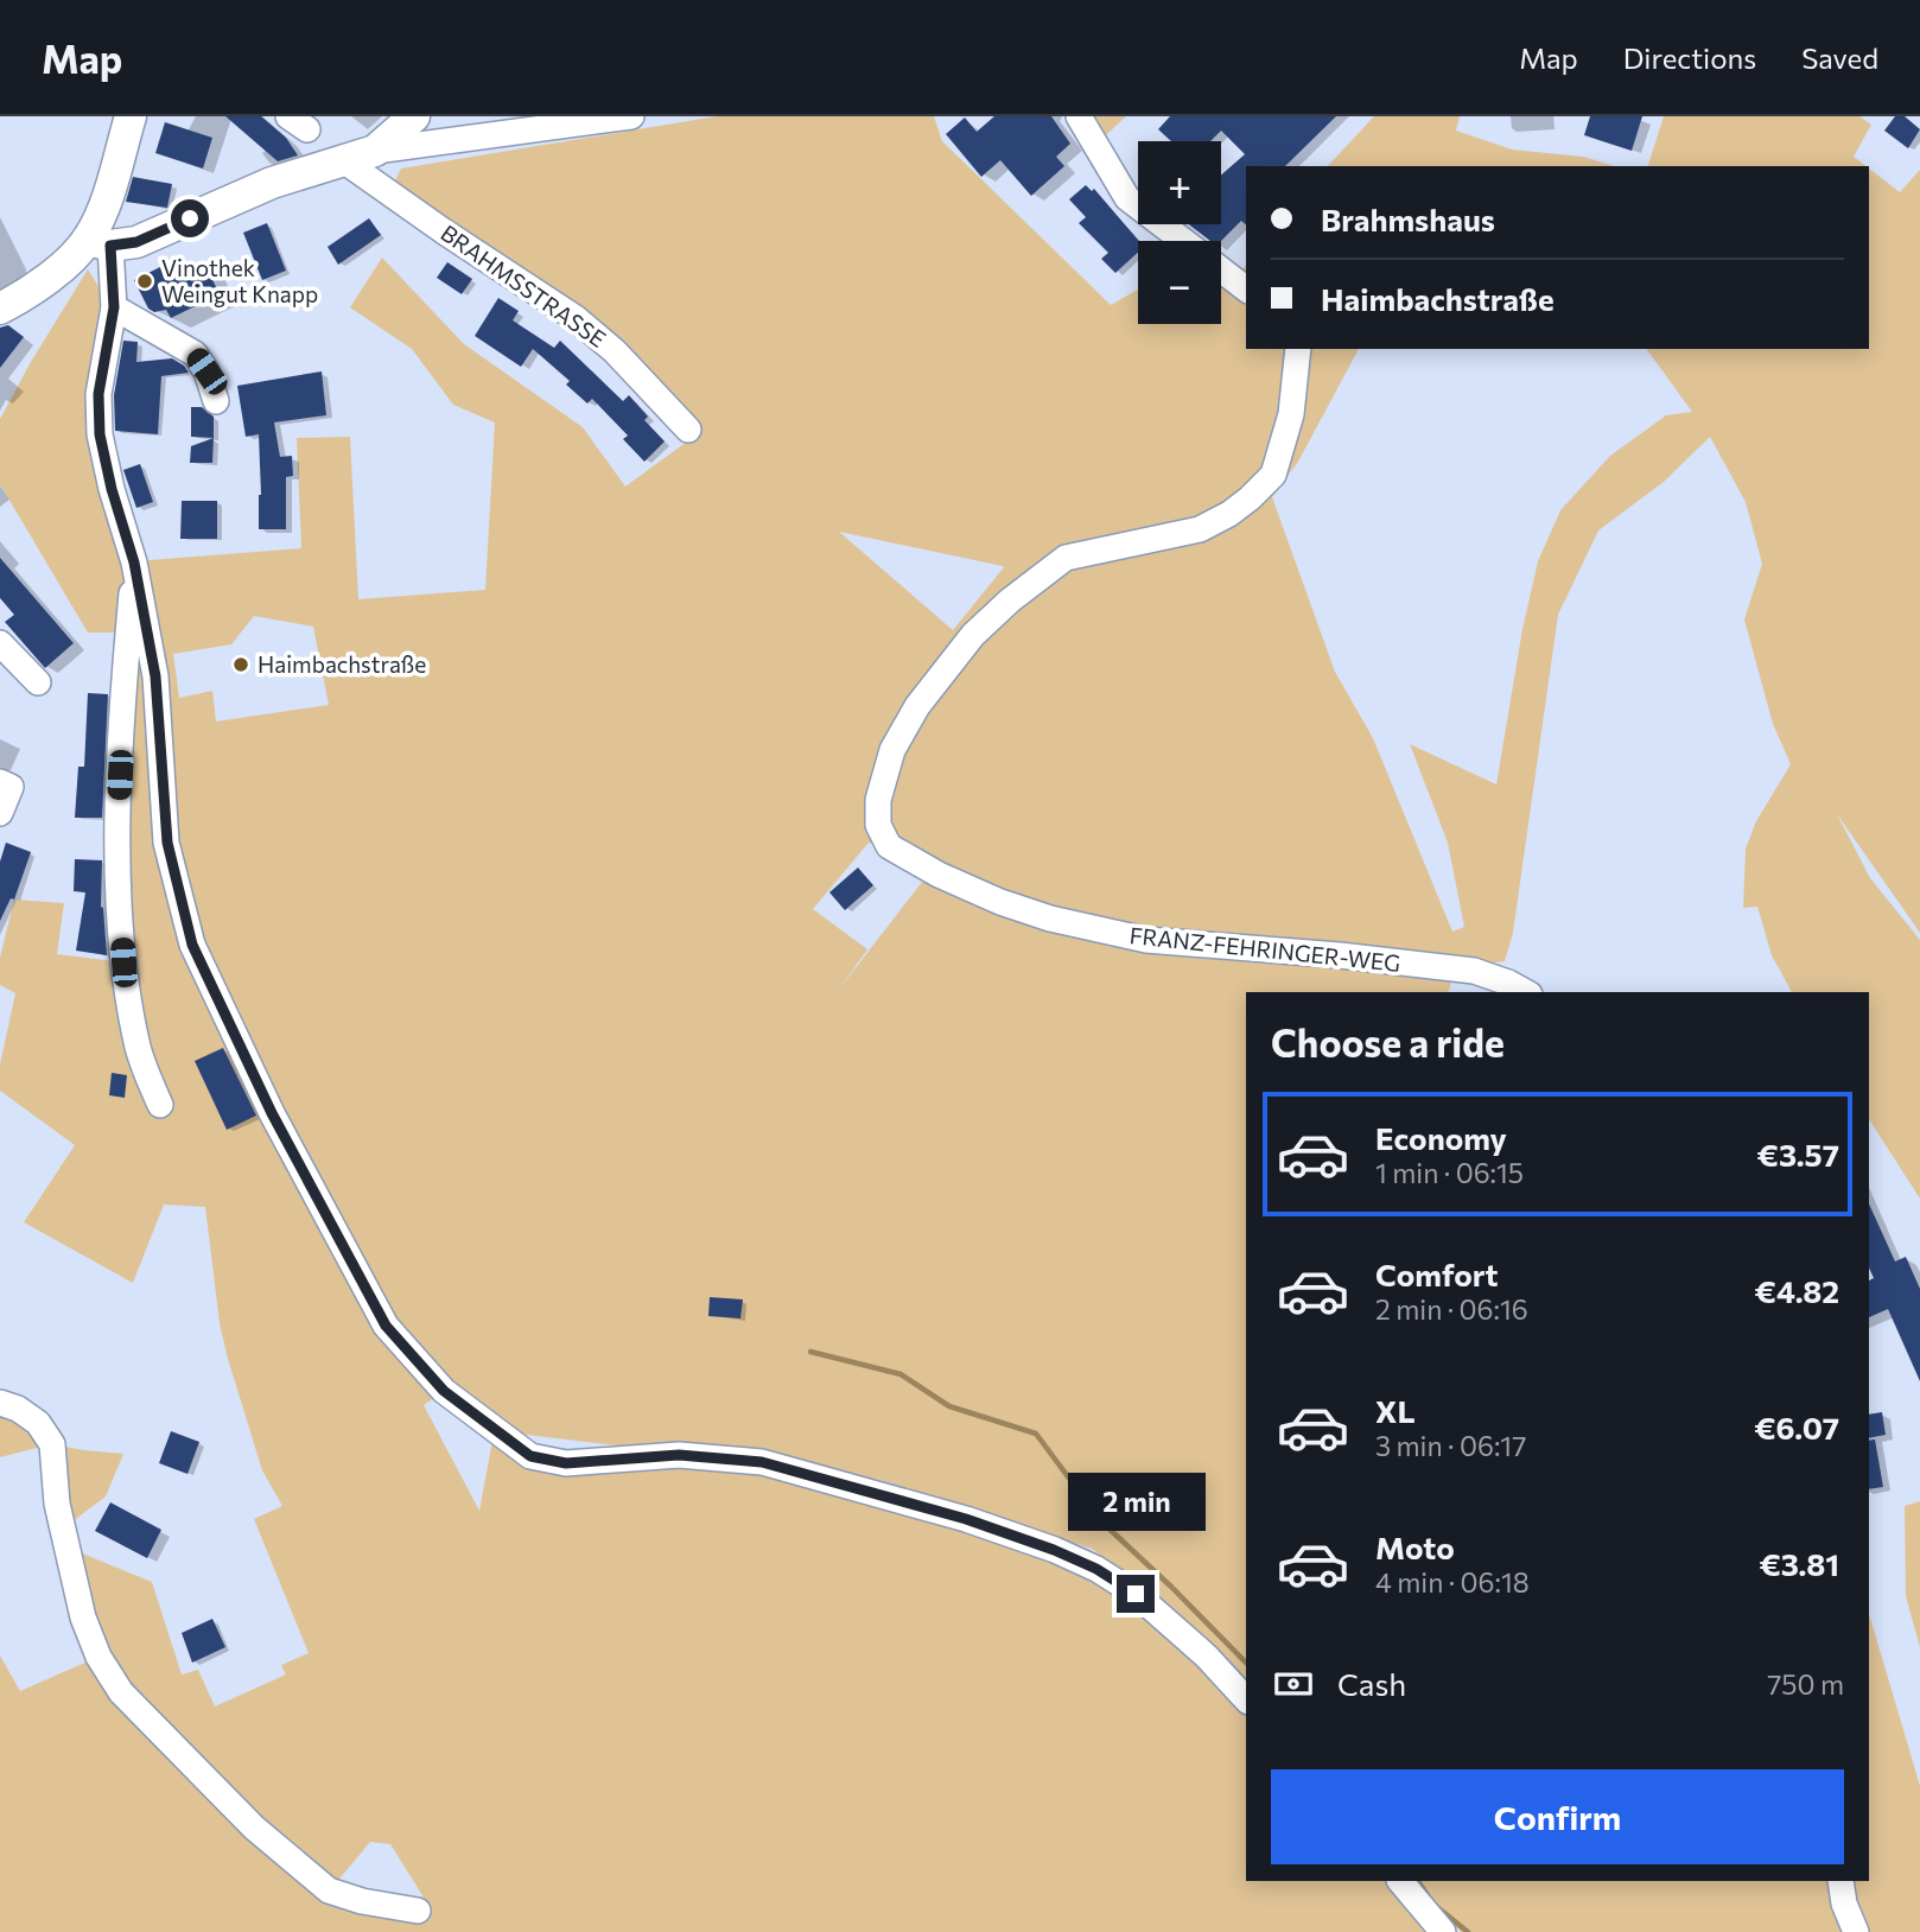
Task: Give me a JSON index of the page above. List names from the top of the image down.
{
  "streets": {
    "street": ["BRAHMSSTRASSE", "FRANZ-FEHRINGER-WEG"]
  },
  "places": ["Vinothek Weingut Knapp", "Haimbachstraße"],
  "page": {
    "header": "Map",
    "nav": ["Map", "Directions", "Saved"],
    "map_buttons": ["+", "−"],
    "banner": ["Brahmshaus", "Haimbachstraße"],
    "heading": "Choose a ride",
    "list": [
      {
        "name": "Economy",
        "note": "1 min · 06:15",
        "value": "€3.57"
      },
      {
        "name": "Comfort",
        "note": "2 min · 06:16",
        "value": "€4.82"
      },
      {
        "name": "XL",
        "note": "3 min · 06:17",
        "value": "€6.07"
      },
      {
        "name": "Moto",
        "note": "4 min · 06:18",
        "value": "€3.81"
      }
    ],
    "bubble": "2 min",
    "pay": ["Cash", "750 m"],
    "buttons": "Confirm"
  }
}
